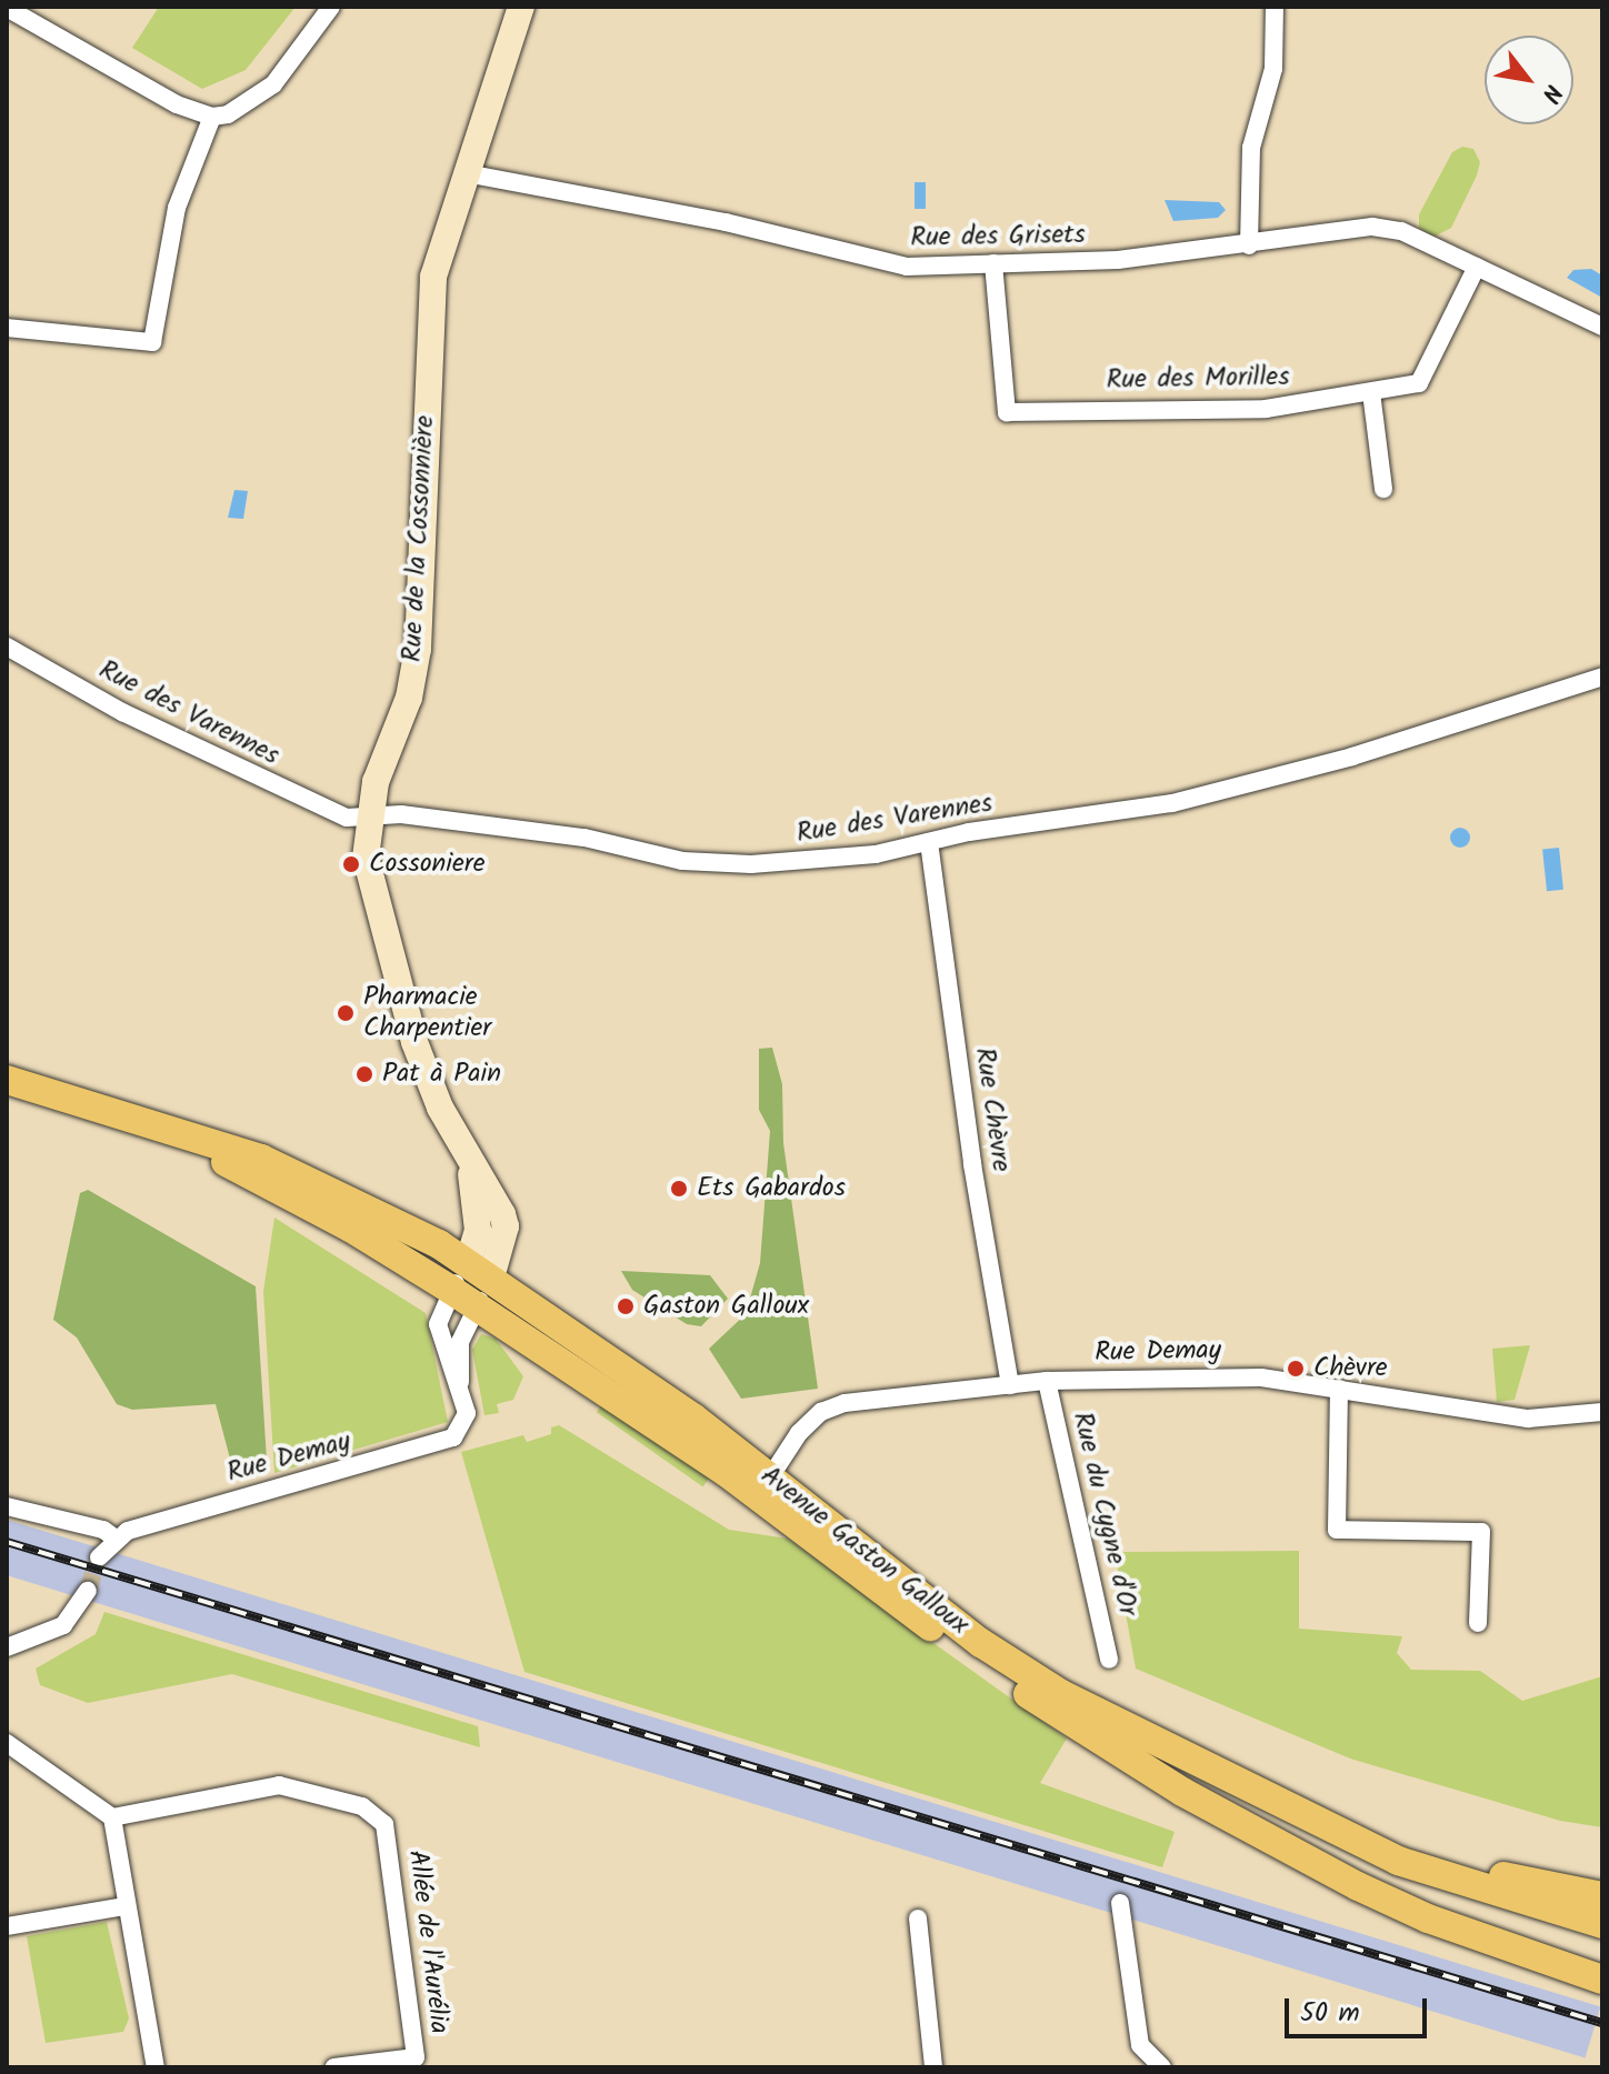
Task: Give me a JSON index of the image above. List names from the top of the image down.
{
  "streets": {
    "main road": ["Avenue Gaston Galloux"],
    "street": [
      "Rue des Grisets",
      "Rue des Morilles",
      "Rue de la Cossonnière",
      "Rue des Varennes",
      "Rue Chèvre",
      "Rue Demay",
      "Rue du Cygne d'Or",
      "Allée de l'Aurélia"
    ]
  },
  "crossings": [
    ["Rue des Grisets", "Rue des Morilles"],
    ["Rue des Grisets", "Rue de la Cossonnière"],
    ["Rue de la Cossonnière", "Rue des Varennes"],
    ["Rue de la Cossonnière", "Rue Demay"],
    ["Rue de la Cossonnière", "Avenue Gaston Galloux"],
    ["Rue des Varennes", "Rue Chèvre"],
    ["Rue Chèvre", "Rue Demay"],
    ["Rue Demay", "Rue du Cygne d'Or"],
    ["Rue Demay", "Avenue Gaston Galloux"]
  ],
  "places": [
    "Cossoniere",
    "Pharmacie Charpentier",
    "Pat à Pain",
    "Ets Gabardos",
    "Gaston Galloux",
    "Chèvre"
  ],
  "scale_bar": "50 m",
  "north": "bottom right"
}
